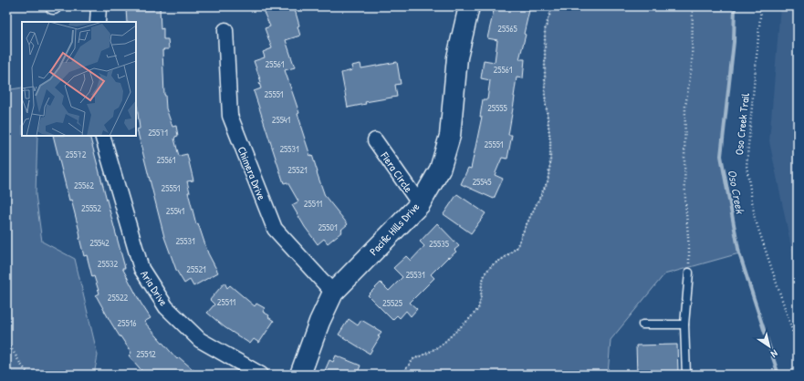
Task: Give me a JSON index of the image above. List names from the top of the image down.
{
  "streets": {
    "street": [
      "Fiera Circle",
      "Chimera Drive",
      "Pacific Hills Drive",
      "Aria Drive"
    ],
    "path": ["Oso Creek Trail"]
  },
  "crossings": [
    ["Fiera Circle", "Pacific Hills Drive"],
    ["Chimera Drive", "Pacific Hills Drive"]
  ],
  "water": ["Oso Creek"],
  "house_numbers": [
    "25565",
    "25561",
    "25561",
    "25551",
    "25555",
    "25541",
    "25571",
    "25551",
    "25531",
    "25572",
    "25561",
    "25521",
    "25545",
    "25562",
    "25551",
    "25511",
    "25552",
    "25541",
    "25501",
    "25531",
    "25542",
    "25535",
    "25532",
    "25521",
    "25531",
    "25522",
    "25511",
    "25525",
    "25516",
    "25512"
  ],
  "north": "bottom right"
}
